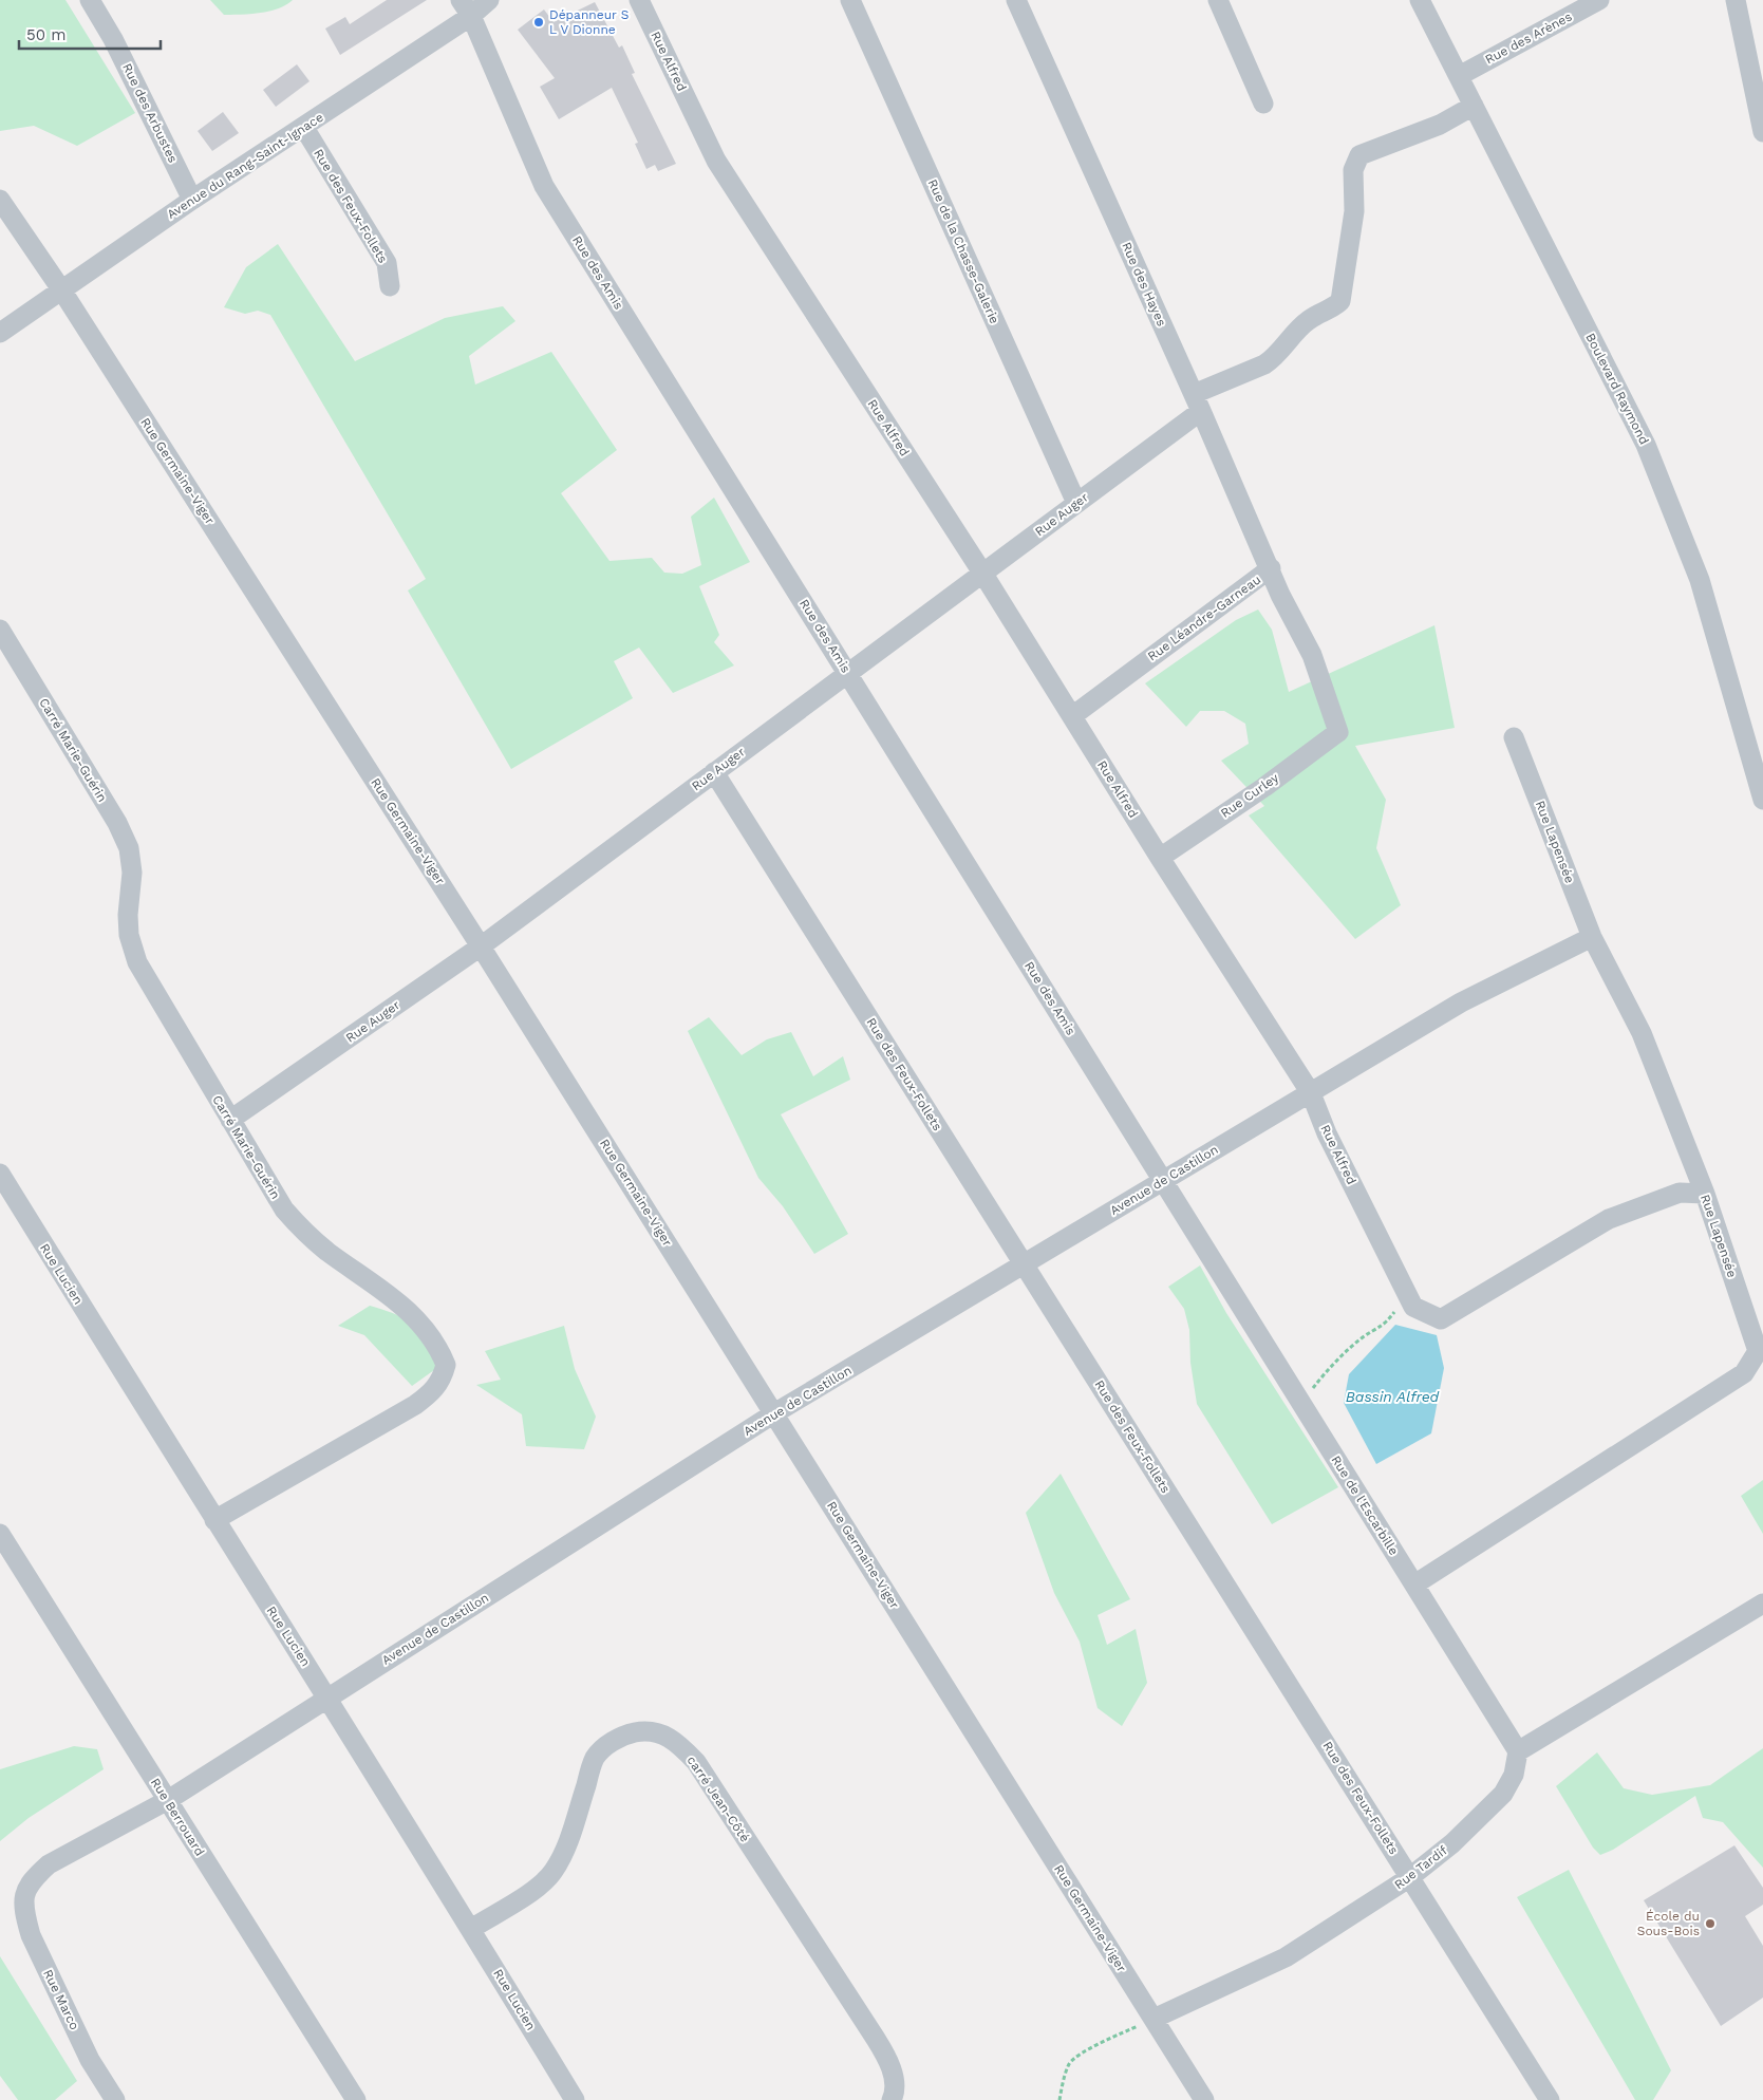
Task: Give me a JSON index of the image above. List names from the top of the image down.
{
  "streets": {
    "street": [
      "Rue des Arènes",
      "Rue Alfred",
      "Rue des Arbustes",
      "Avenue du Rang-Saint-Ignace",
      "Rue des Feux-Follets",
      "Rue de la Chasse-Galerie",
      "Rue des Amis",
      "Rue des Hayes",
      "Boulevard Raymond",
      "Rue Germaine-Viger",
      "Rue Auger",
      "Rue Léandre-Garneau",
      "Carré Marie-Guérin",
      "Rue Curley",
      "Rue Lapensée",
      "Avenue de Castillon",
      "Rue Lucien",
      "Rue de l'Escarbille",
      "carré Jean-Côté",
      "Rue Berrouard",
      "Rue Tardif",
      "Rue Marco"
    ]
  },
  "crossings": [
    ["Rue des Arènes", "Boulevard Raymond"],
    ["Rue Alfred", "Rue Auger"],
    ["Rue Alfred", "Rue Léandre-Garneau"],
    ["Rue Alfred", "Rue Curley"],
    ["Rue Alfred", "Avenue de Castillon"],
    ["Rue des Arbustes", "Avenue du Rang-Saint-Ignace"],
    ["Avenue du Rang-Saint-Ignace", "Rue des Feux-Follets"],
    ["Avenue du Rang-Saint-Ignace", "Rue des Amis"],
    ["Avenue du Rang-Saint-Ignace", "Rue Germaine-Viger"],
    ["Rue des Feux-Follets", "Rue Auger"],
    ["Rue des Feux-Follets", "Avenue de Castillon"],
    ["Rue des Feux-Follets", "Rue Tardif"],
    ["Rue de la Chasse-Galerie", "Rue Auger"],
    ["Rue des Amis", "Rue Auger"],
    ["Rue des Amis", "Avenue de Castillon"],
    ["Rue des Amis", "Rue de l'Escarbille"],
    ["Rue des Hayes", "Rue Auger"],
    ["Rue des Hayes", "Rue Léandre-Garneau"],
    ["Boulevard Raymond", "Rue Auger"],
    ["Rue Germaine-Viger", "Rue Auger"],
    ["Rue Germaine-Viger", "Avenue de Castillon"],
    ["Rue Germaine-Viger", "Rue Tardif"],
    ["Rue Auger", "Carré Marie-Guérin"],
    ["Rue Léandre-Garneau", "Rue Curley"],
    ["Carré Marie-Guérin", "Rue Lucien"],
    ["Rue Lapensée", "Avenue de Castillon"],
    ["Rue Lapensée", "Rue de l'Escarbille"],
    ["Avenue de Castillon", "Rue Lucien"],
    ["Avenue de Castillon", "Rue Berrouard"],
    ["Avenue de Castillon", "Rue Marco"],
    ["Rue Lucien", "carré Jean-Côté"],
    ["Rue de l'Escarbille", "Rue Tardif"]
  ],
  "water": ["Bassin Alfred"],
  "places": ["Dépanneur S L V Dionne", "École du Sous-Bois"],
  "scale_bar": "50 m"
}
